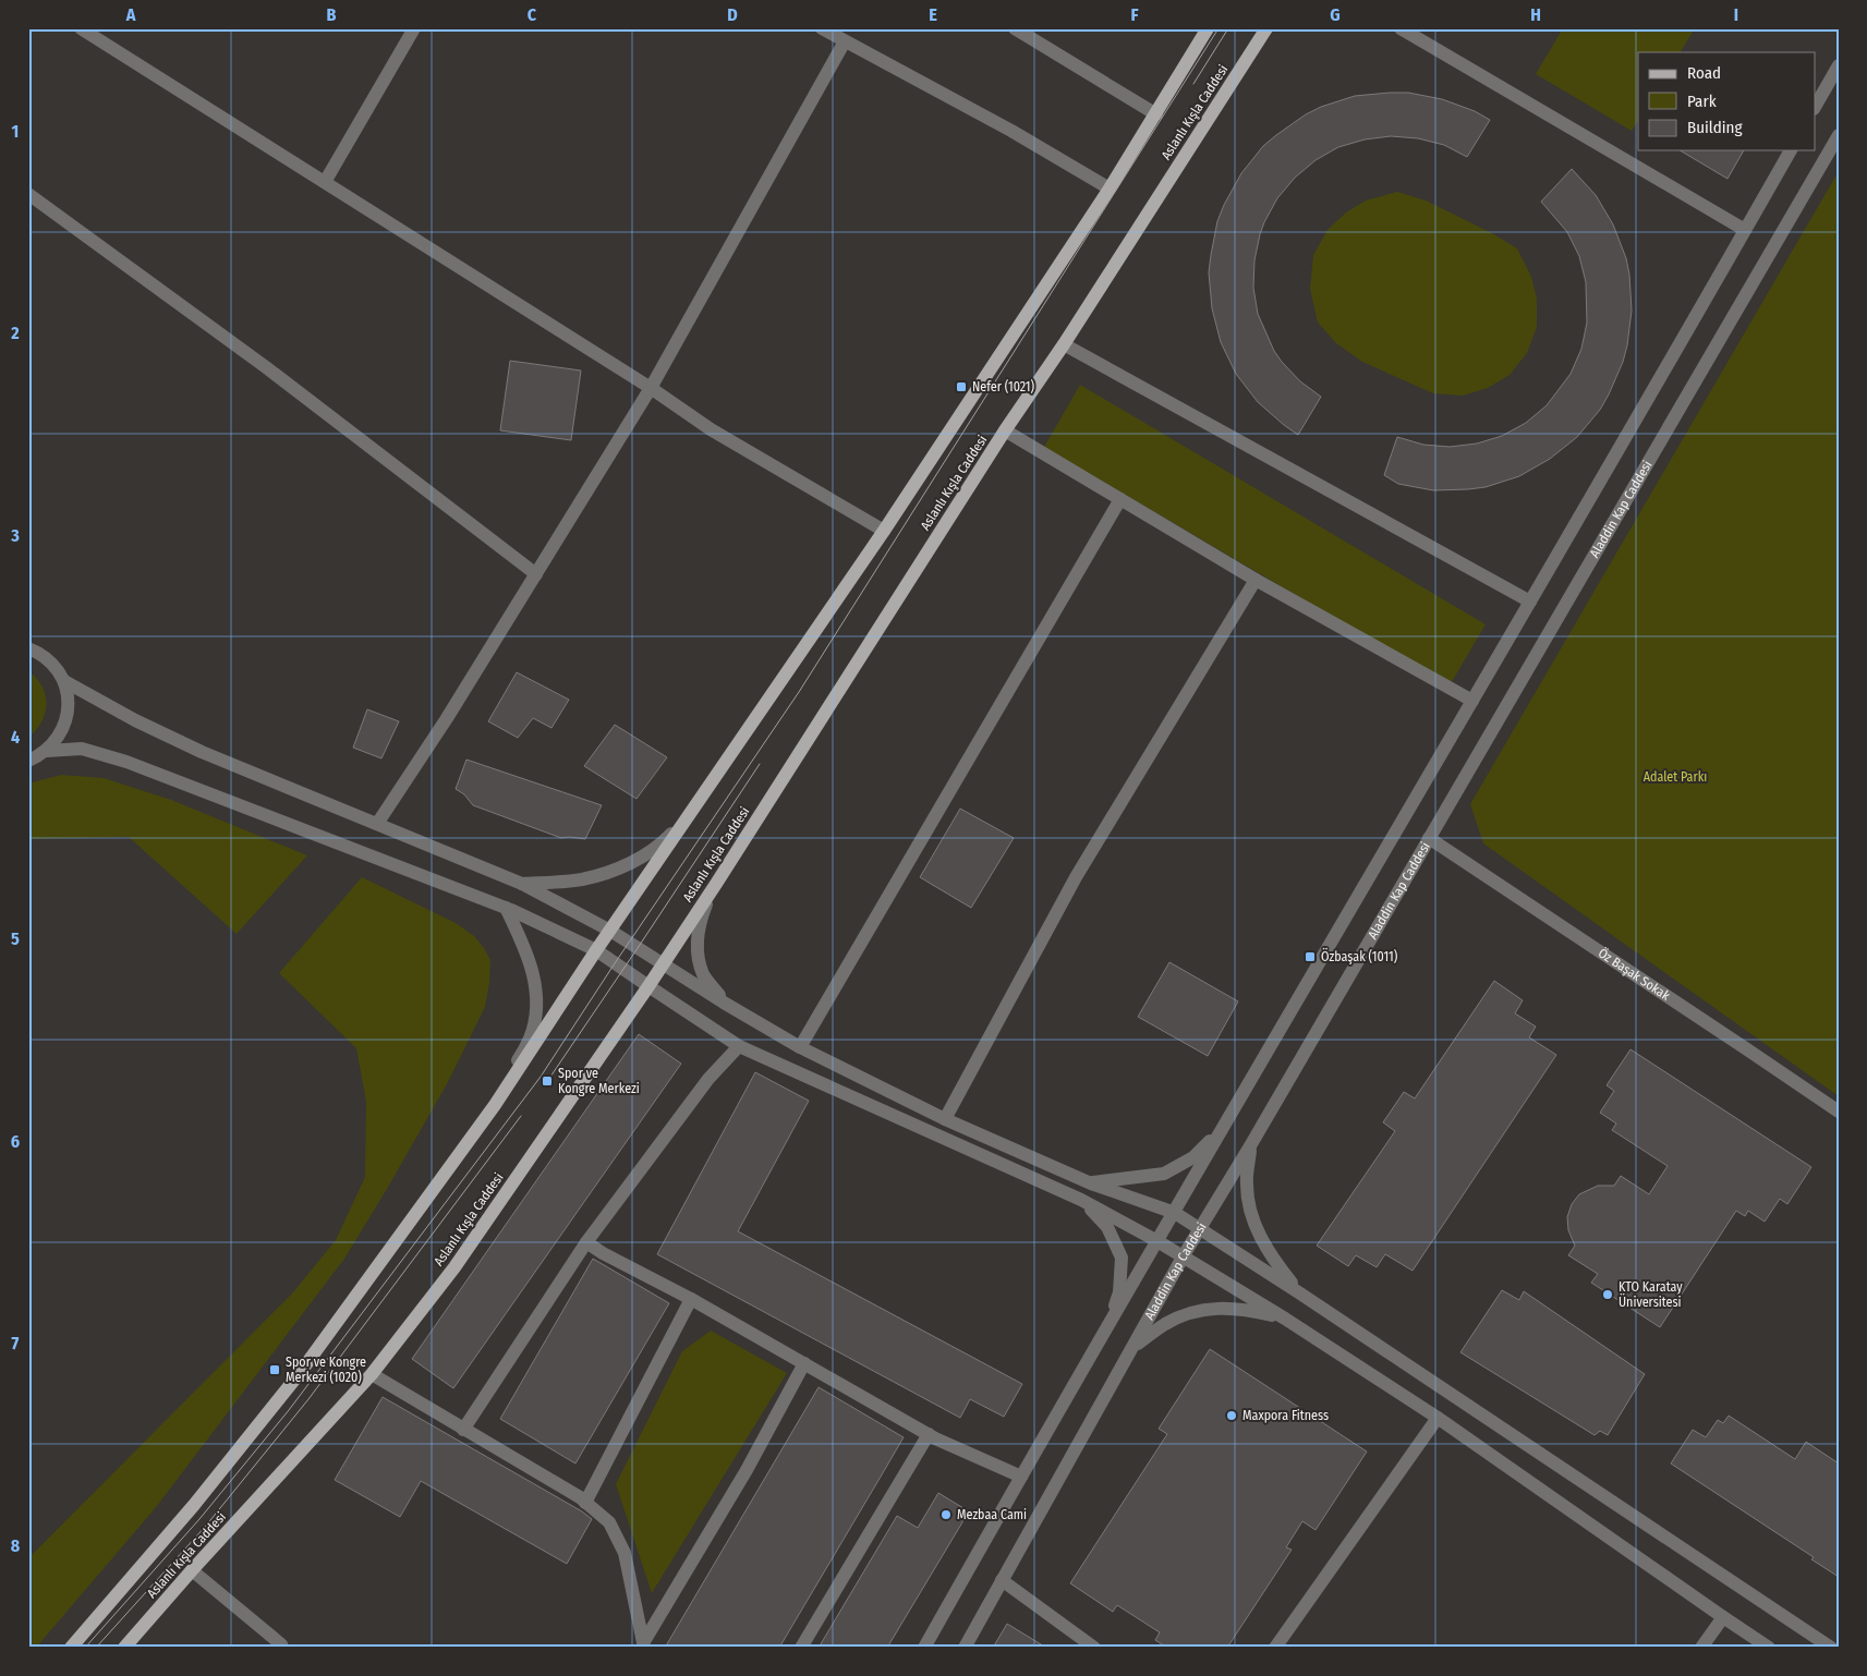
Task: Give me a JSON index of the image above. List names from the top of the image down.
{
  "streets": {
    "main road": ["Aslanlı Kışla Caddesi"],
    "street": ["Aladdin Kap Caddesi", "Öz Başak Sokak"]
  },
  "crossings": [
    ["Aladdin Kap Caddesi", "Öz Başak Sokak"]
  ],
  "parks": ["Adalet Parkı"],
  "places": {
    "transit": [
      "Nefer (1021)",
      "Özbaşak (1011)",
      "Spor ve Kongre Merkezi",
      "Spor ve Kongre Merkezi (1020)"
    ],
    "other": ["KTO Karatay Üniversitesi", "Maxpora Fitness", "Mezbaa Cami"]
  },
  "legend": ["Road", "Park", "Building"],
  "grid": {
    "columns": [
      "A",
      "B",
      "C",
      "D",
      "E",
      "F",
      "G",
      "H",
      "I"
    ],
    "rows": [
      "1",
      "2",
      "3",
      "4",
      "5",
      "6",
      "7",
      "8"
    ]
  }
}
